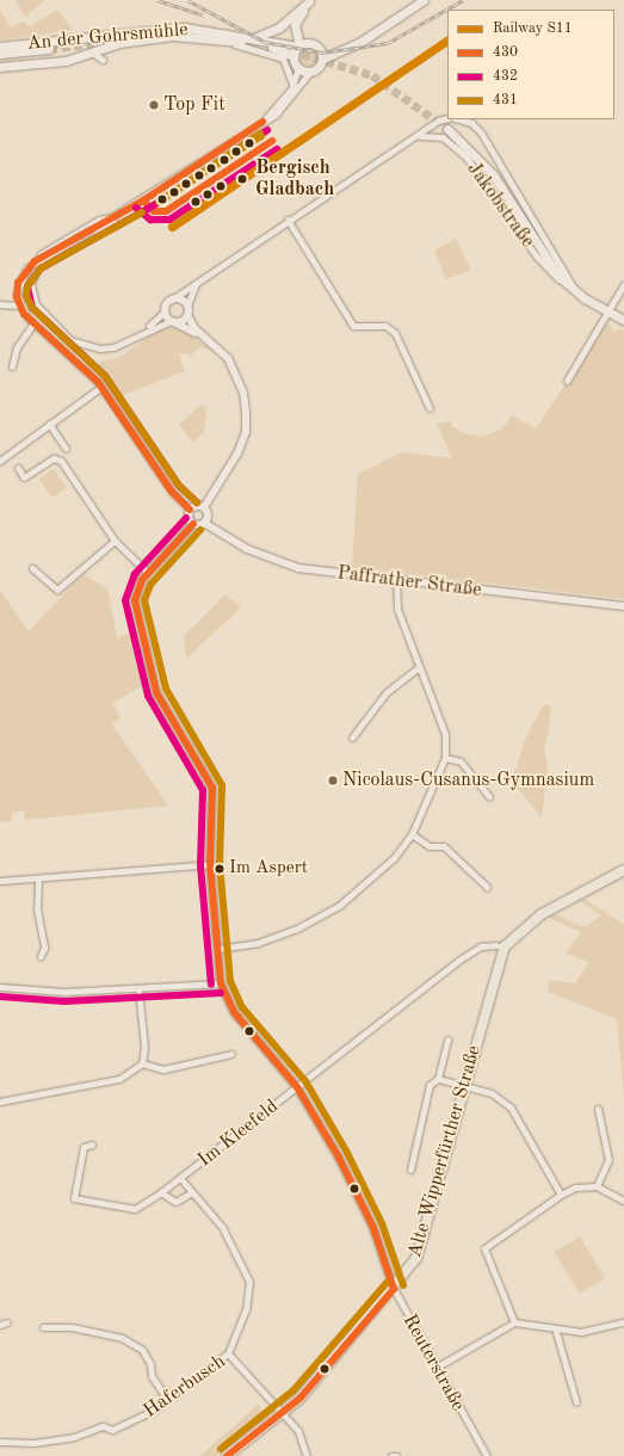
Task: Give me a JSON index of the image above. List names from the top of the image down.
{
  "streets": {
    "main road": ["An der Gohrsmühle", "Jakobstraße", "Alte Wipperfürther Straße"],
    "street": [
      "Paffrather Straße",
      "Im Kleefeld",
      "Reuterstraße",
      "Haferbusch"
    ]
  },
  "crossings": [
    ["Paffrather Straße", "Reuterstraße"],
    ["Im Kleefeld", "Reuterstraße"],
    ["Alte Wipperfürther Straße", "Reuterstraße"],
    ["Alte Wipperfürther Straße", "Haferbusch"]
  ],
  "places": [
    "Top Fit",
    "Bergisch Gladbach",
    "Nicolaus-Cusanus-Gymnasium",
    "Im Aspert"
  ],
  "lines": [
    "rail line S11",
    "transit line 430",
    "transit line 432",
    "transit line 431"
  ],
  "legend": [
    "Railway S11",
    "430",
    "432",
    "431"
  ]
}
